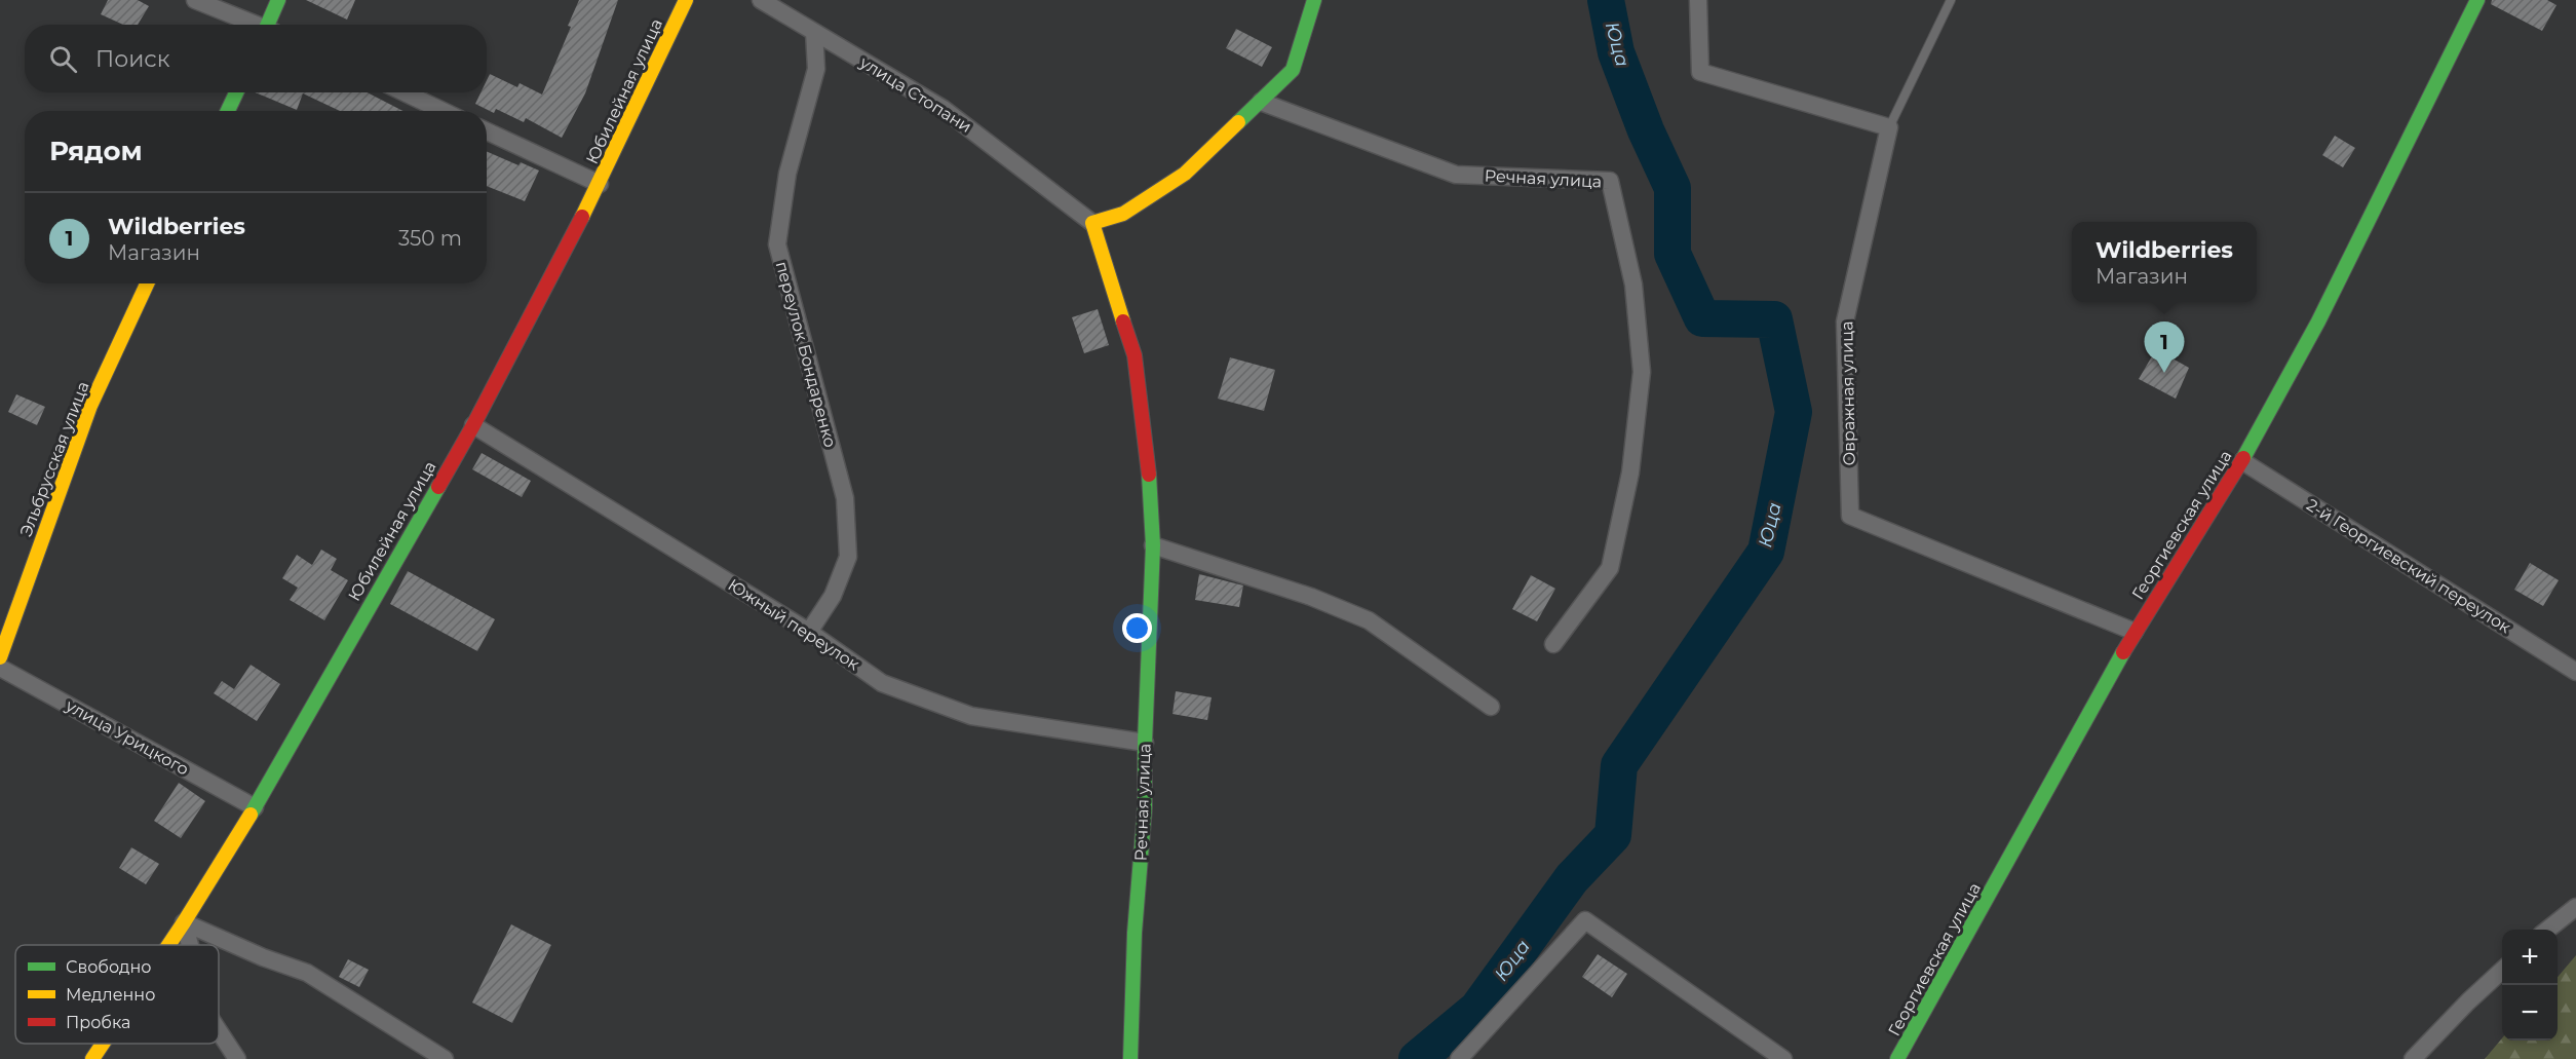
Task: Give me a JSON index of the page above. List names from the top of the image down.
{
  "streets": {
    "street": [
      "Юбилейная улица",
      "улица Стопани",
      "Речная улица",
      "переулок Бондаренко",
      "Овражная улица",
      "Эльбрусская улица",
      "Георгиевская улица",
      "2-й Георгиевский переулок",
      "Южный переулок",
      "улица Урицкого"
    ]
  },
  "crossings": [
    ["Юбилейная улица", "Южный переулок"],
    ["Юбилейная улица", "улица Урицкого"],
    ["улица Стопани", "Речная улица"],
    ["улица Стопани", "переулок Бондаренко"],
    ["Речная улица", "Южный переулок"],
    ["переулок Бондаренко", "Южный переулок"],
    ["Овражная улица", "Георгиевская улица"],
    ["Георгиевская улица", "2-й Георгиевский переулок"]
  ],
  "water": ["Юца"],
  "legend": ["Свободно", "Медленно", "Пробка"],
  "page": {
    "search": "Поиск",
    "heading": "Рядом",
    "list": [
      {
        "mark": "1",
        "name": "Wildberries",
        "note": "Магазин",
        "value": "350 m"
      }
    ],
    "popup": ["Wildberries", "Магазин"],
    "pins": "1",
    "map_buttons": ["+", "−"]
  }
}
